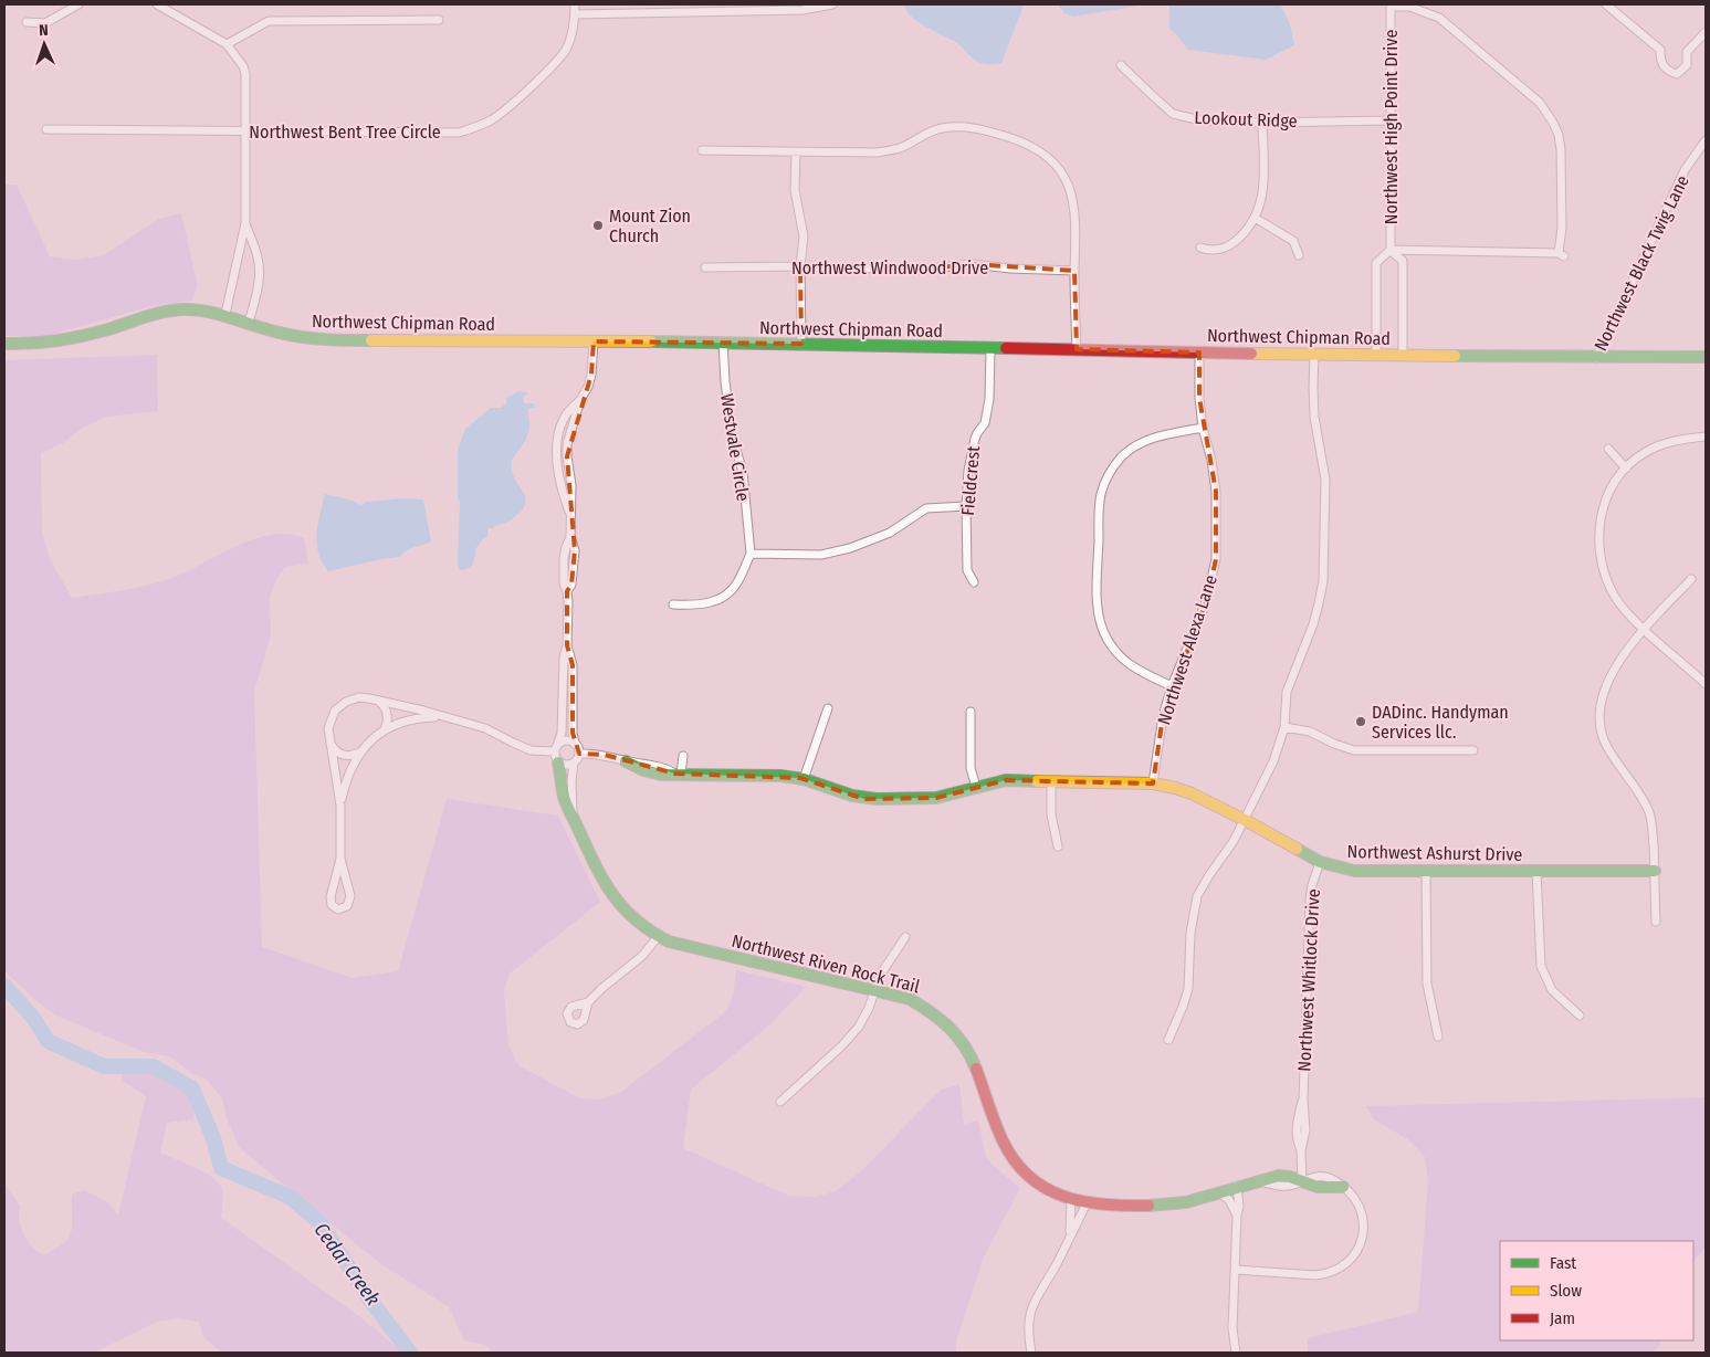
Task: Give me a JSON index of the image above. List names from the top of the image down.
{
  "streets": {
    "street": [
      "Lookout Ridge",
      "Northwest High Point Drive",
      "Northwest Bent Tree Circle",
      "Northwest Black Twig Lane",
      "Northwest Windwood Drive",
      "Northwest Chipman Road",
      "Westvale Circle",
      "Fieldcrest",
      "Northwest Alexa Lane",
      "Northwest Ashurst Drive",
      "Northwest Riven Rock Trail",
      "Northwest Whitlock Drive"
    ]
  },
  "crossings": [
    ["Lookout Ridge", "Northwest High Point Drive"],
    ["Northwest High Point Drive", "Northwest Chipman Road"],
    ["Northwest Black Twig Lane", "Northwest Chipman Road"],
    ["Northwest Chipman Road", "Westvale Circle"],
    ["Northwest Chipman Road", "Fieldcrest"],
    ["Northwest Chipman Road", "Northwest Alexa Lane"],
    ["Northwest Alexa Lane", "Northwest Ashurst Drive"],
    ["Northwest Ashurst Drive", "Northwest Riven Rock Trail"],
    ["Northwest Ashurst Drive", "Northwest Whitlock Drive"],
    ["Northwest Riven Rock Trail", "Northwest Whitlock Drive"]
  ],
  "water": ["Cedar Creek"],
  "places": ["Mount Zion Church", "DADinc. Handyman Services llc."],
  "legend": ["Fast", "Slow", "Jam"],
  "north": "top"
}
